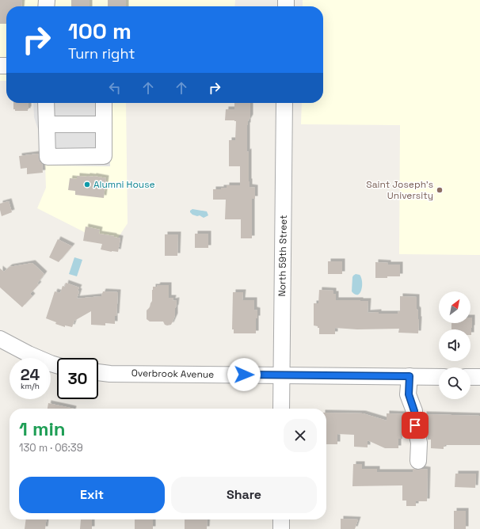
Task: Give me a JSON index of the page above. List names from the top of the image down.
{
  "streets": {
    "street": ["North 59th Street", "Overbrook Avenue"]
  },
  "crossings": [
    ["North 59th Street", "Overbrook Avenue"]
  ],
  "places": ["Alumni House", "Saint Joseph's University"],
  "north": "top right",
  "page": {
    "turn": ["100 m", "Turn right"],
    "speed": "24 km/h",
    "limit": "30",
    "heading": ["1 min", "130 m · 06:39"],
    "buttons": ["Exit", "Share"]
  }
}
